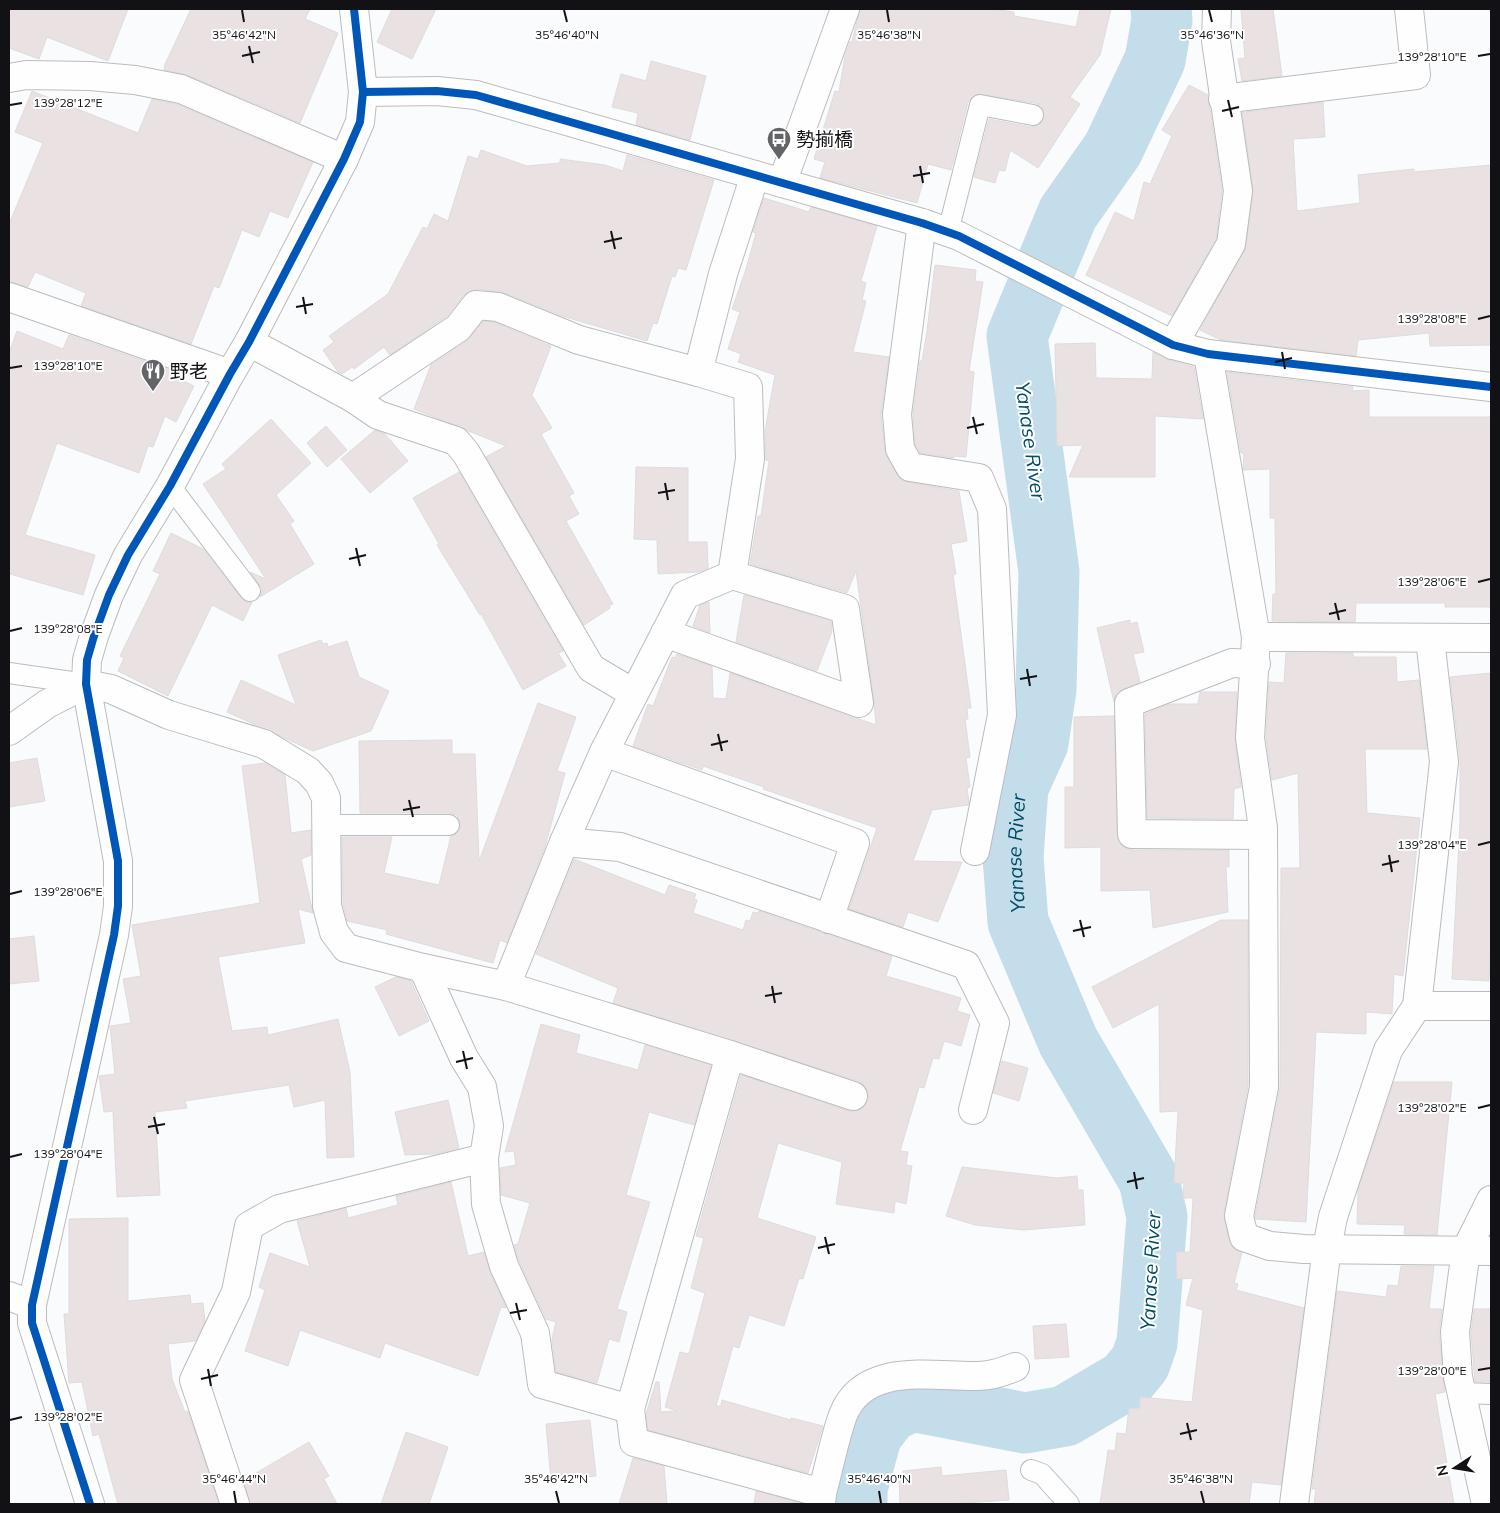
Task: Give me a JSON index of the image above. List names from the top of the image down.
{
  "water": ["Yanase River"],
  "places": {
    "bus stop": ["勢揃橋"],
    "restaurant": ["野老"]
  },
  "north": "left",
  "coordinates": [
    "35°46'42\"N",
    "35°46'40\"N",
    "35°46'38\"N",
    "35°46'36\"N",
    "139°28'10\"E",
    "139°28'12\"E",
    "139°28'08\"E",
    "139°28'06\"E",
    "139°28'04\"E",
    "139°28'02\"E",
    "139°28'00\"E",
    "35°46'44\"N"
  ]
}
